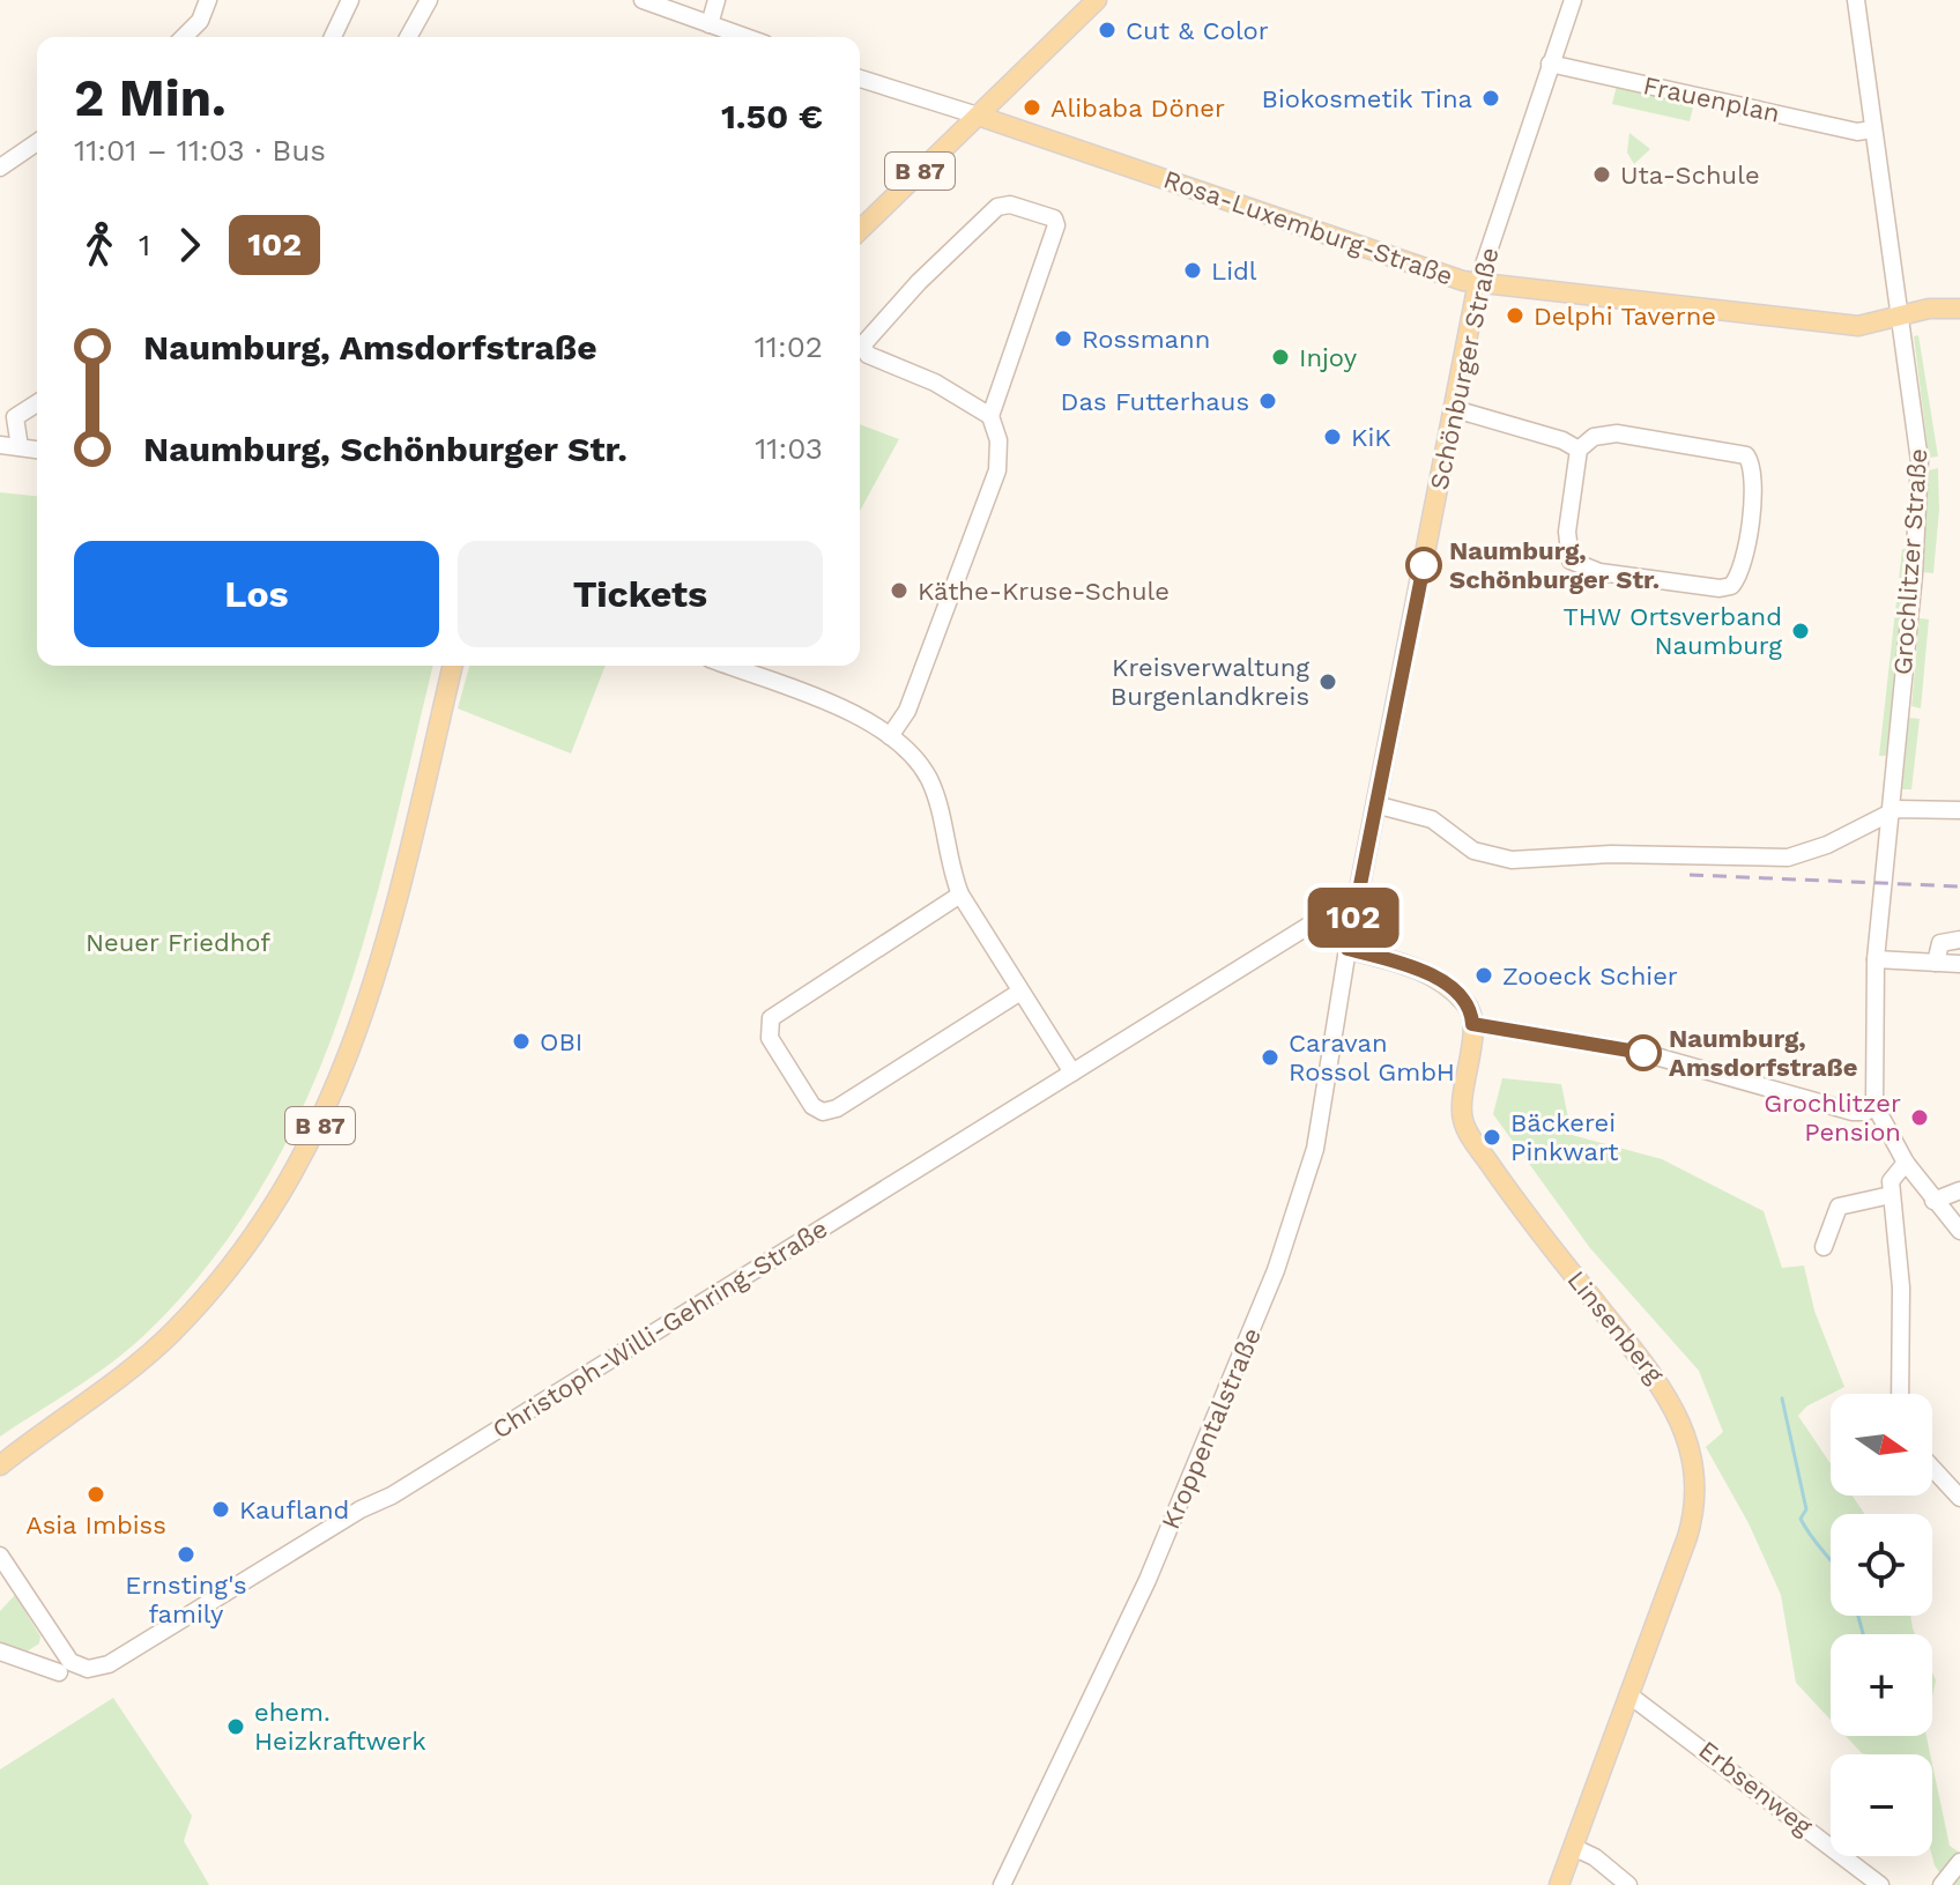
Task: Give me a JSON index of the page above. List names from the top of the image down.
{
  "streets": {
    "main road": [
      "B 87",
      "Rosa-Luxemburg-Straße",
      "Schönburger Straße",
      "Linsenberg"
    ],
    "street": [
      "Frauenplan",
      "Grochlitzer Straße",
      "Christoph-Willi-Gehring-Straße",
      "Kroppentalstraße",
      "Erbsenweg"
    ]
  },
  "crossings": [
    ["Frauenplan", "Schönburger Straße"],
    ["Frauenplan", "Grochlitzer Straße"],
    ["B 87", "Rosa-Luxemburg-Straße"],
    ["Rosa-Luxemburg-Straße", "Schönburger Straße"],
    ["Rosa-Luxemburg-Straße", "Grochlitzer Straße"],
    ["Schönburger Straße", "Christoph-Willi-Gehring-Straße"],
    ["Linsenberg", "Erbsenweg"]
  ],
  "parks": ["Neuer Friedhof"],
  "places": [
    "Cut & Color",
    "Biokosmetik Tina",
    "Alibaba Döner",
    "Uta-Schule",
    "Lidl",
    "Delphi Taverne",
    "Rossmann",
    "Injoy",
    "Das Futterhaus",
    "KiK",
    "Naumburg, Schönburger Str.",
    "Käthe-Kruse-Schule",
    "THW Ortsverband Naumburg",
    "Kreisverwaltung Burgenlandkreis",
    "Zooeck Schier",
    "OBI",
    "Naumburg, Amsdorfstraße",
    "Caravan Rossol GmbH",
    "Grochlitzer Pension",
    "Bäckerei Pinkwart",
    "Asia Imbiss",
    "Kaufland",
    "Ernsting's family",
    "ehem. Heizkraftwerk"
  ],
  "lines": ["bus line 102"],
  "north": "right",
  "page": {
    "on_map": "102",
    "heading": ["2 Min.", "11:01 – 11:03 · Bus", "1.50 €"],
    "legs": ["1", "102"],
    "list": [
      {
        "name": "Naumburg, Amsdorfstraße",
        "value": "11:02"
      },
      {
        "name": "Naumburg, Schönburger Str.",
        "value": "11:03"
      }
    ],
    "buttons": ["Los", "Tickets"],
    "map_buttons": ["+", "−"]
  }
}
